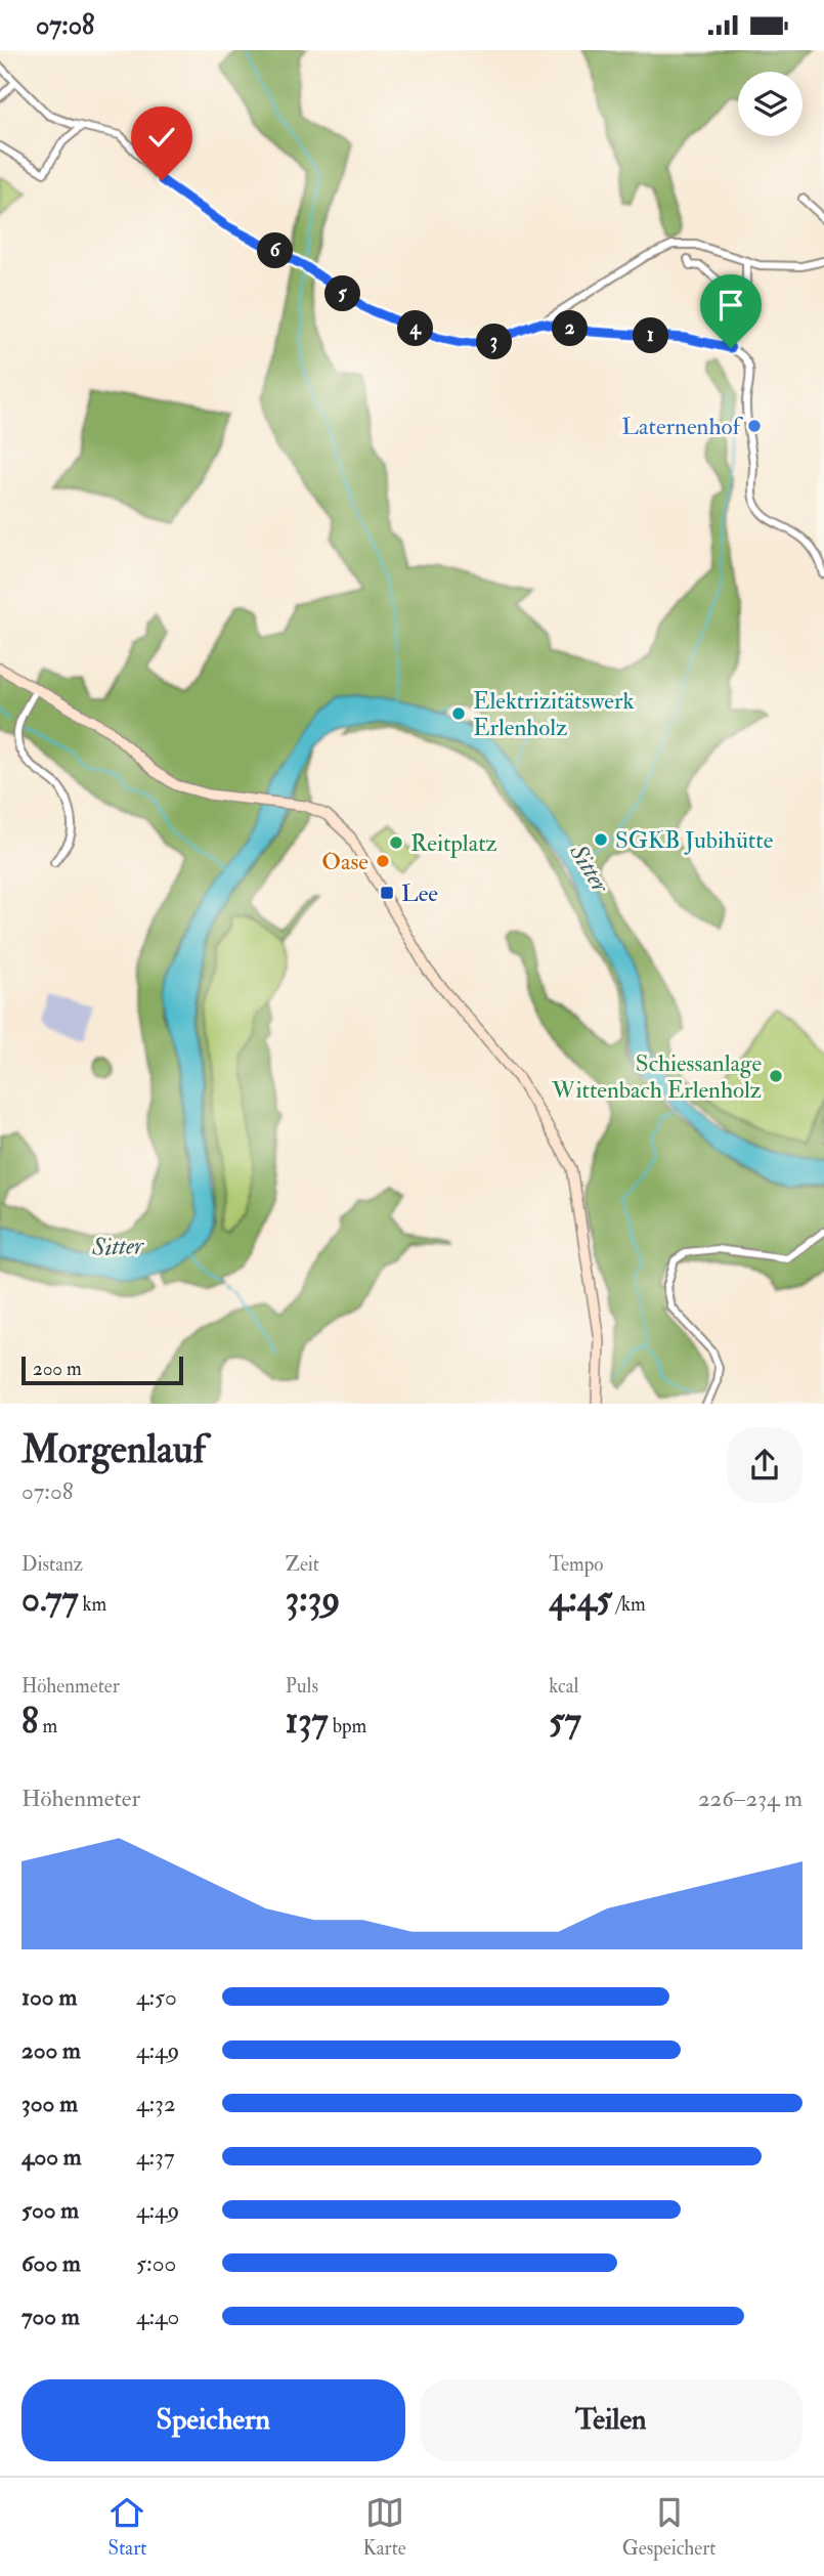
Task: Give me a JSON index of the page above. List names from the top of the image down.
{
  "water": ["Sitter"],
  "places": {
    "other": [
      "Laternenhof",
      "Elektrizitätswerk Erlenholz",
      "SGKB Jubihütte",
      "Reitplatz",
      "Oase",
      "Schiessanlage Wittenbach Erlenholz"
    ],
    "transit": ["Lee"]
  },
  "scale_bar": "200 m",
  "page": {
    "status": "07:08",
    "pins": [
      "6",
      "5",
      "2",
      "4",
      "1",
      "3"
    ],
    "scale": "200 m",
    "heading": ["Morgenlauf", "07:08"],
    "stats": [
      ["Distanz", "0.77 km"],
      ["Zeit", "3:39"],
      ["Tempo", "4:45 /km"],
      ["Höhenmeter", "8 m"],
      ["Puls", "137 bpm"],
      ["kcal", "57"]
    ],
    "chart": ["Höhenmeter", "226–234 m"],
    "list": [
      {
        "name": "100 m",
        "note": "4:50"
      },
      {
        "name": "200 m",
        "note": "4:49"
      },
      {
        "name": "300 m",
        "note": "4:32"
      },
      {
        "name": "400 m",
        "note": "4:37"
      },
      {
        "name": "500 m",
        "note": "4:49"
      },
      {
        "name": "600 m",
        "note": "5:00"
      },
      {
        "name": "700 m",
        "note": "4:40"
      }
    ],
    "buttons": ["Speichern", "Teilen"],
    "tabs": ["Start", "Karte", "Gespeichert"]
  }
}
